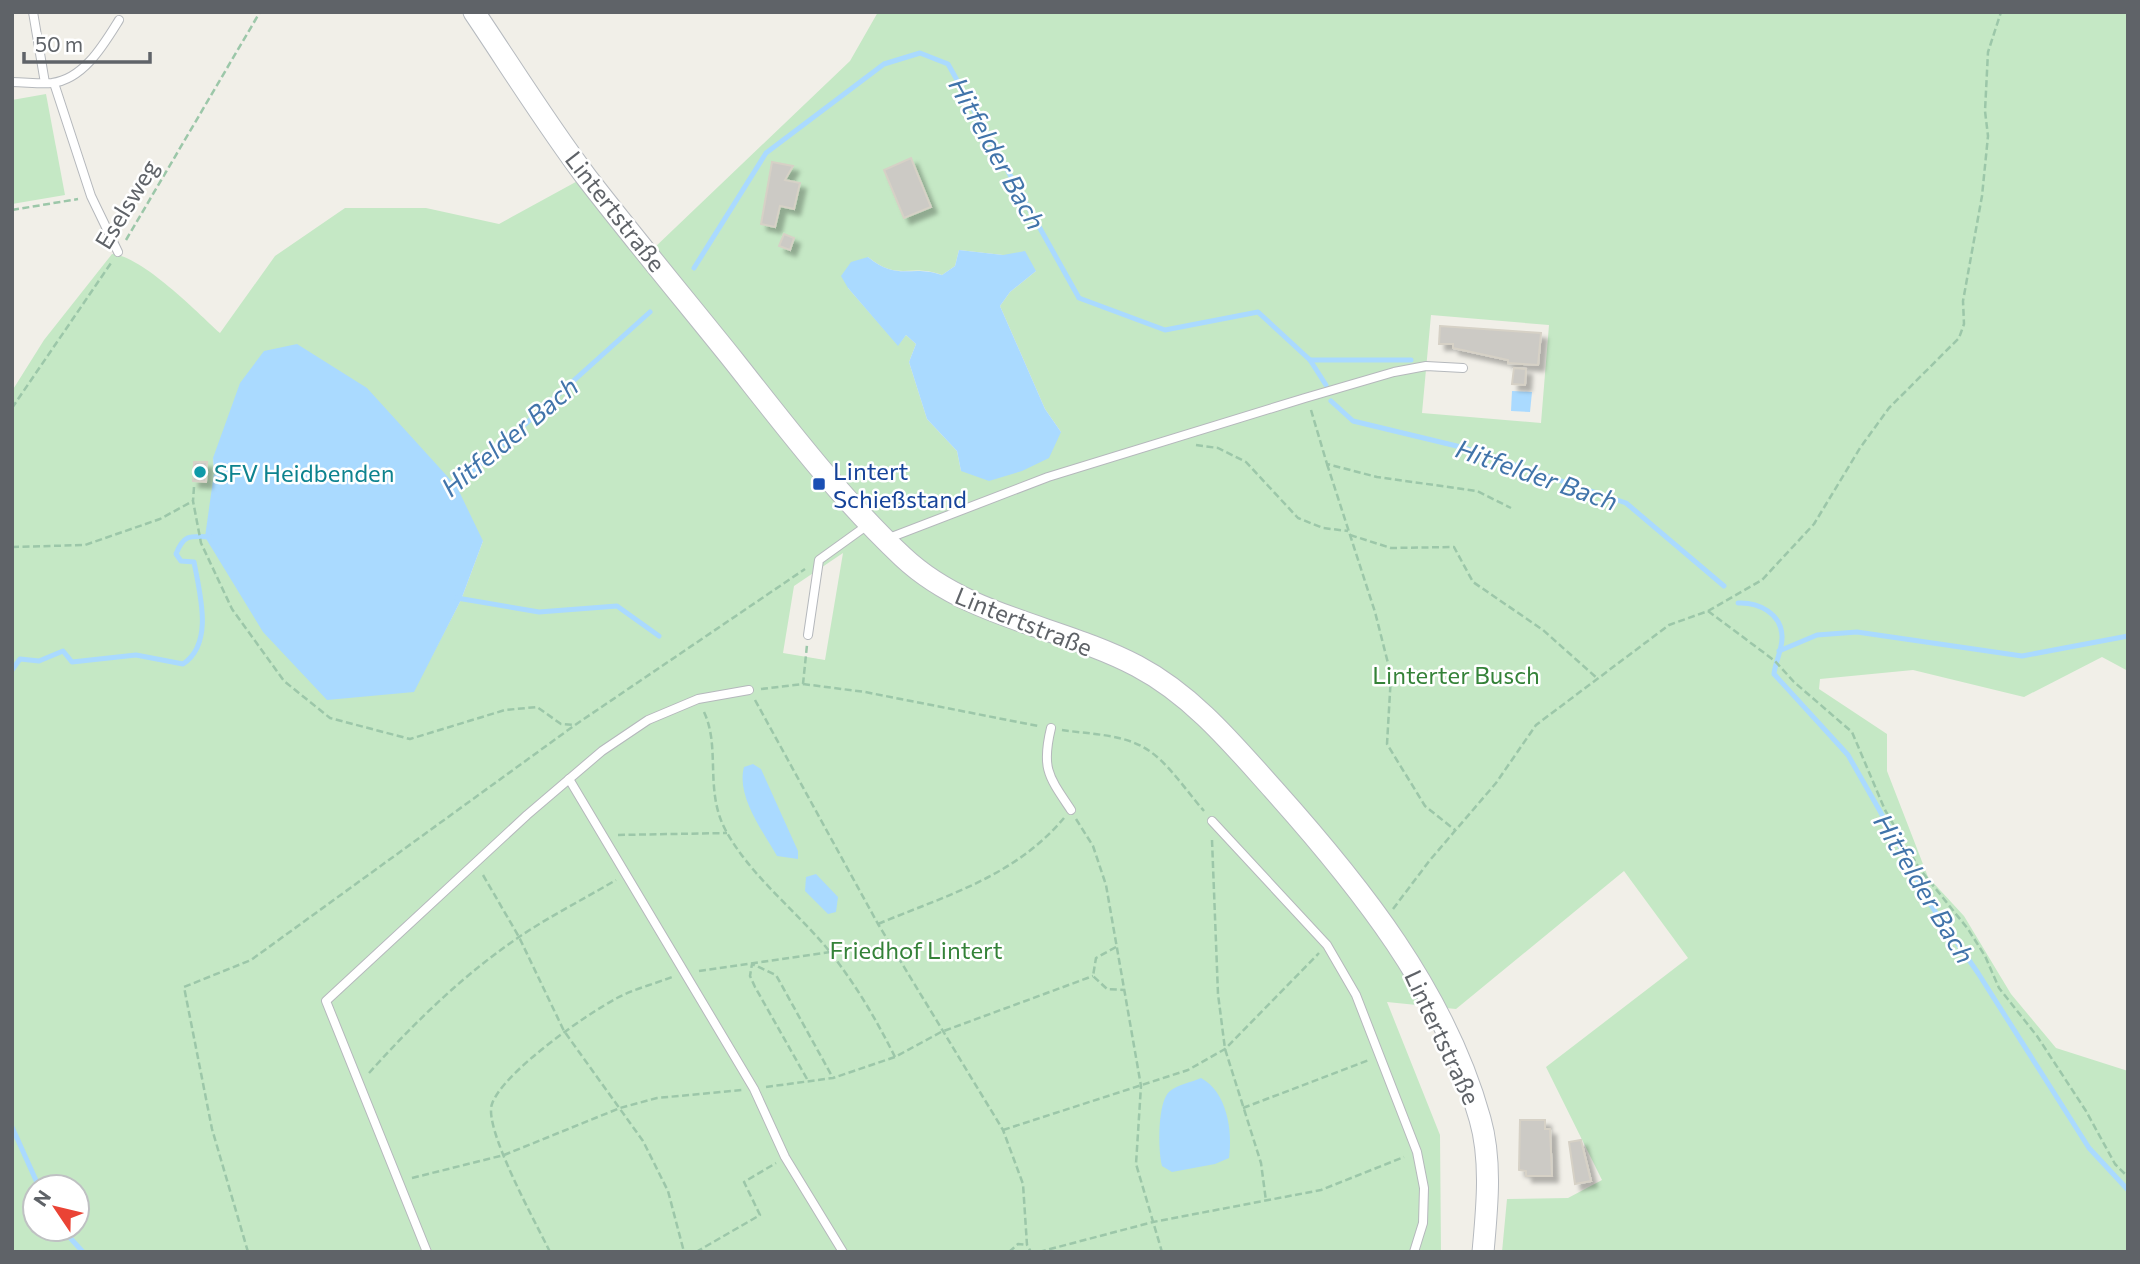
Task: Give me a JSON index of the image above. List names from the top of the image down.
{
  "streets": {
    "main road": ["Lintertstraße"],
    "path": ["Eselsweg"]
  },
  "water": ["Hitfelder Bach"],
  "parks": ["Linterter Busch", "Friedhof Lintert"],
  "places": {
    "other": ["SFV Heidbenden"],
    "transit": ["Lintert Schießstand"]
  },
  "scale_bar": "50 m",
  "north": "top left"
}
